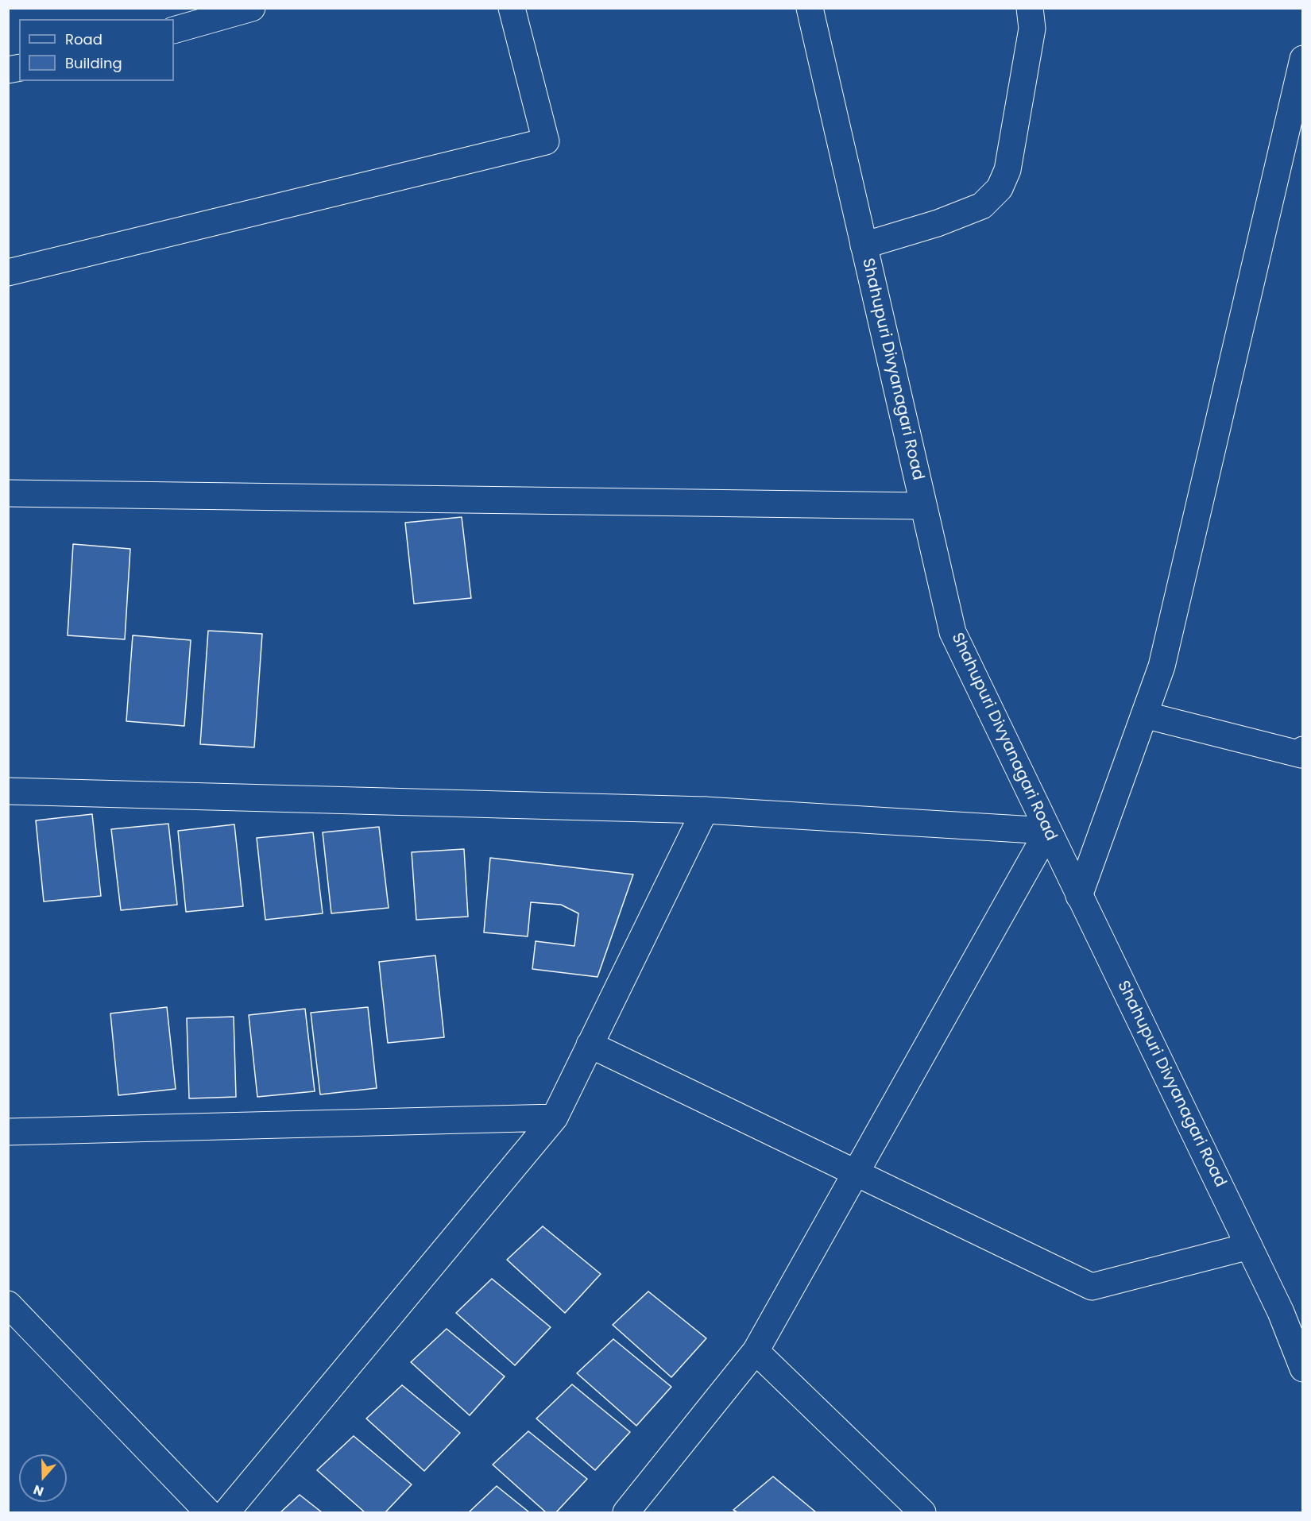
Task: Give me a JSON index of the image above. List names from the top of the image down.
{
  "streets": {
    "street": ["Shahupuri Divyanagari Road"]
  },
  "legend": ["Road", "Building"],
  "north": "bottom"
}
